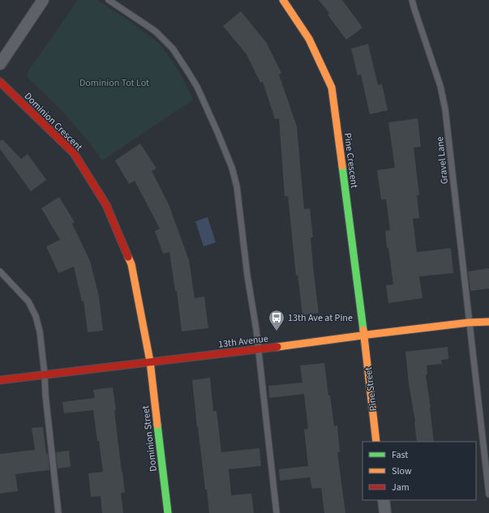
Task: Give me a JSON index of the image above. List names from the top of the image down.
{
  "streets": {
    "street": [
      "Dominion Crescent",
      "Pine Crescent",
      "13th Avenue",
      "Pine Street",
      "Dominion Street"
    ],
    "lane": ["Gravel Lane"]
  },
  "crossings": [
    ["Dominion Crescent", "13th Avenue"],
    ["Dominion Crescent", "Dominion Street"],
    ["Pine Crescent", "13th Avenue"],
    ["Pine Crescent", "Pine Street"],
    ["Gravel Lane", "13th Avenue"],
    ["13th Avenue", "Pine Street"],
    ["13th Avenue", "Dominion Street"]
  ],
  "parks": ["Dominion Tot Lot"],
  "places": {
    "bus stop": ["13th Ave at Pine"]
  },
  "legend": ["Fast", "Slow", "Jam"]
}
